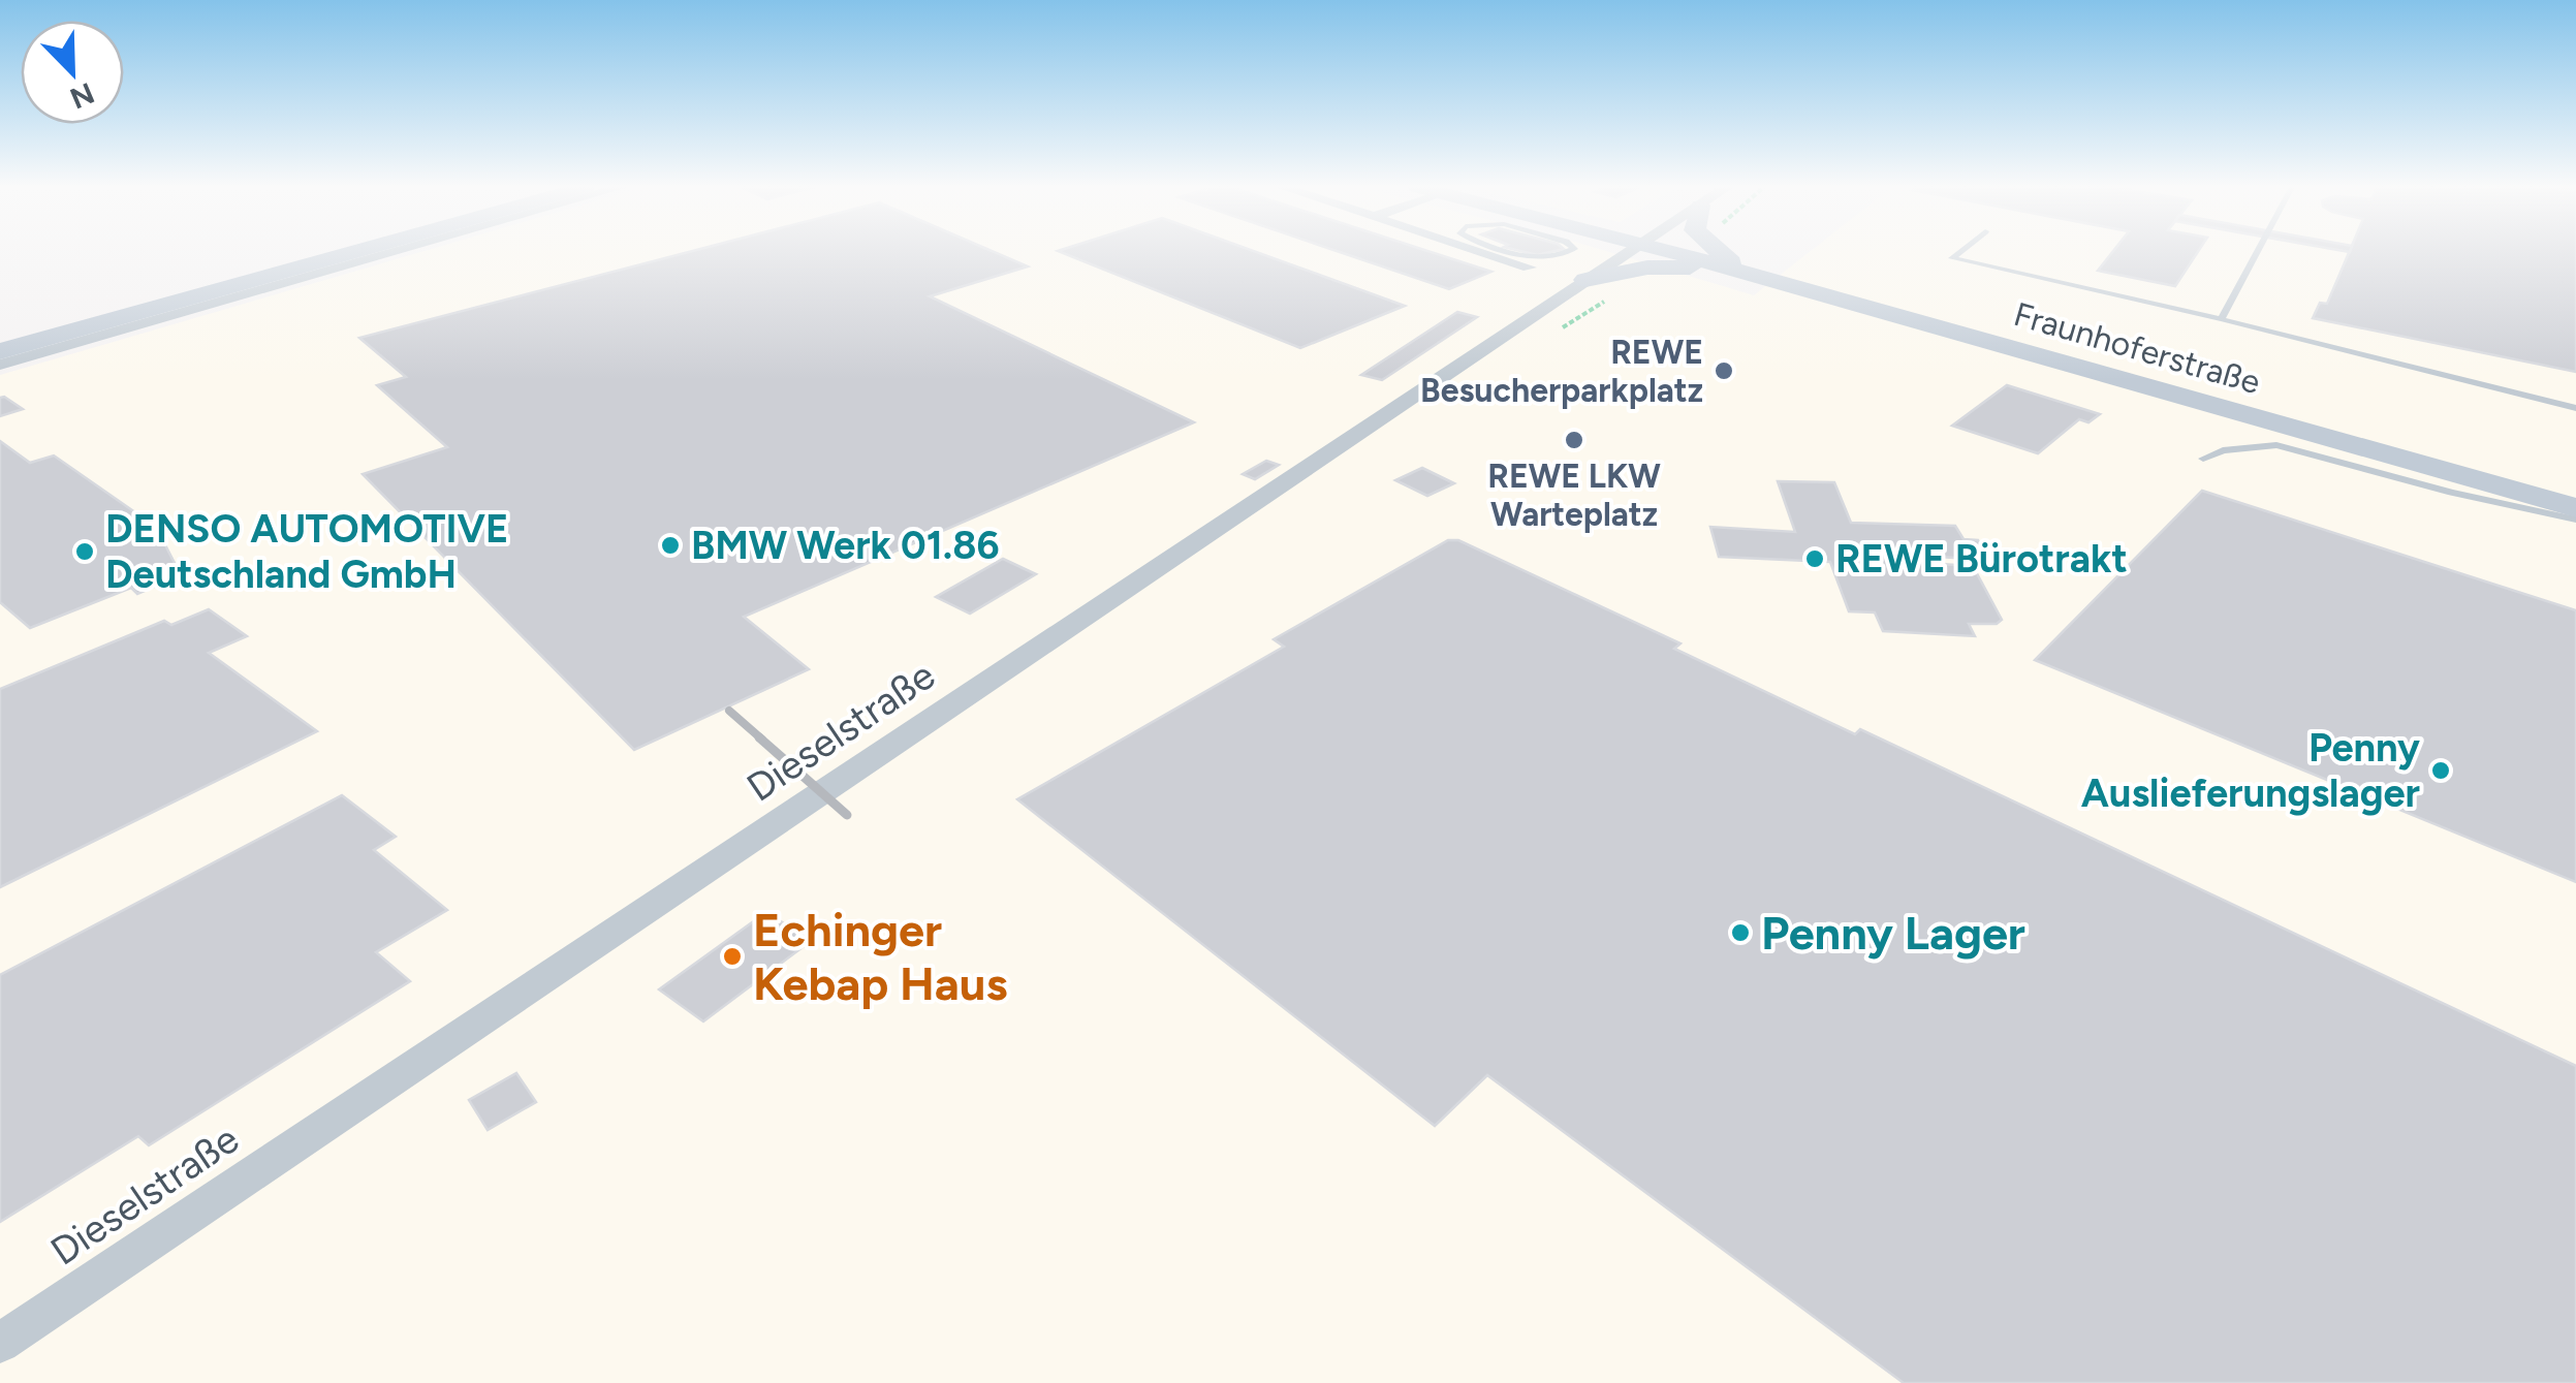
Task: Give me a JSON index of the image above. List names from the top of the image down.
{
  "streets": {
    "main road": ["Fraunhoferstraße"],
    "street": ["Dieselstraße"]
  },
  "places": [
    "REWE Besucherparkplatz",
    "REWE LKW Warteplatz",
    "BMW Werk 01.86",
    "DENSO AUTOMOTIVE Deutschland GmbH",
    "REWE Bürotrakt",
    "Penny Auslieferungslager",
    "Penny Lager",
    "Echinger Kebap Haus"
  ],
  "north": "bottom right"
}
